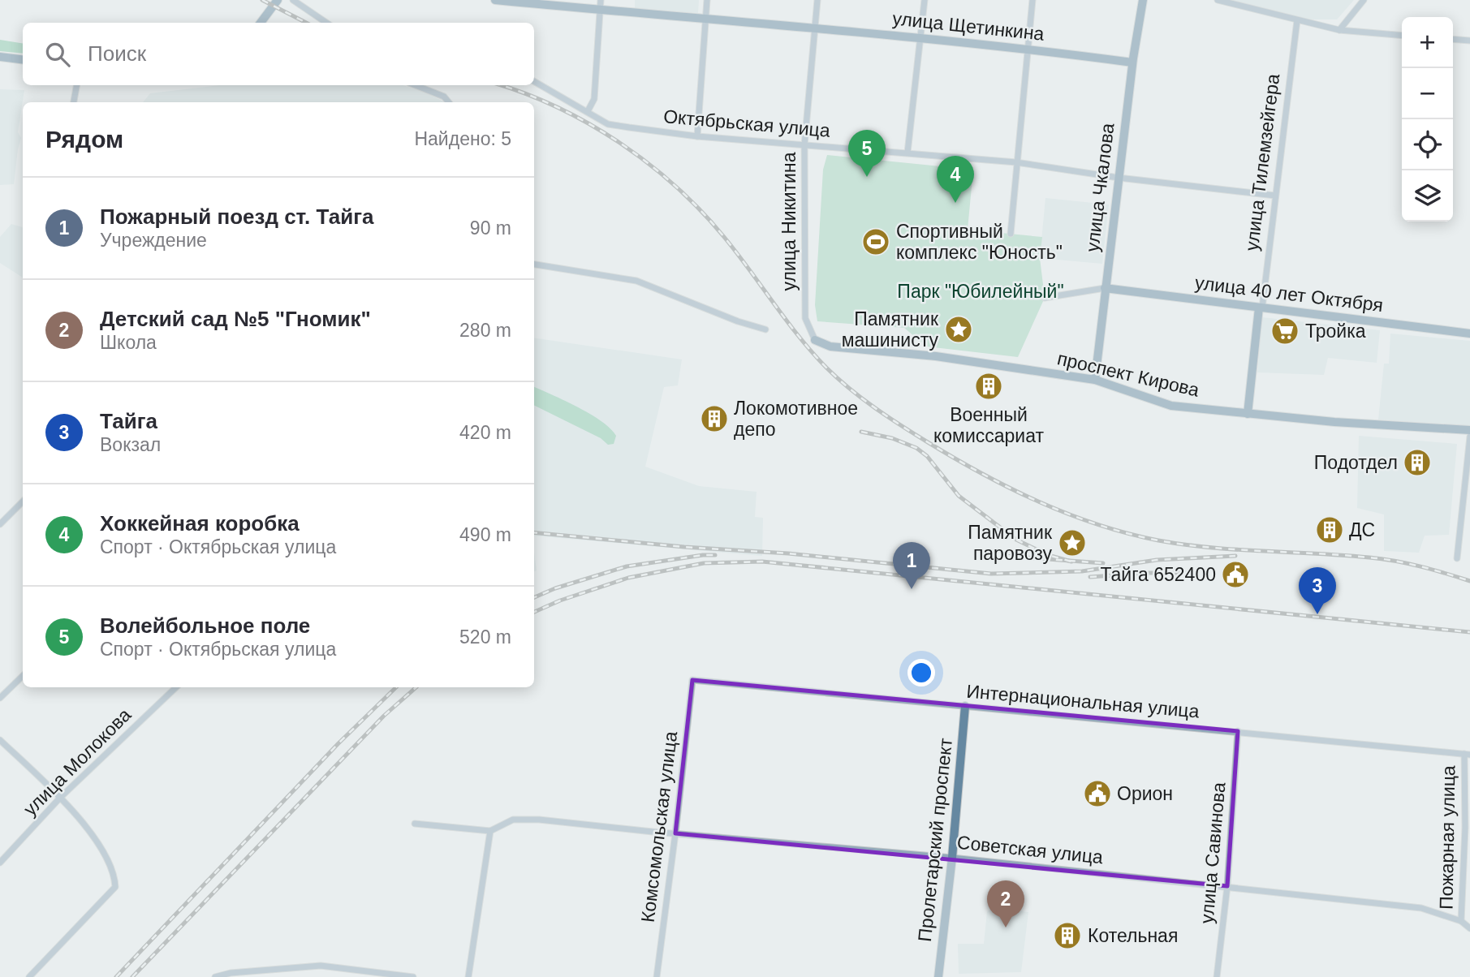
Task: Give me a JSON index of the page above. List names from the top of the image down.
{
  "streets": {
    "street": [
      "улица Щетинкина",
      "Октябрьская улица",
      "улица Тилемзейгера",
      "улица Чкалова",
      "улица Никитина",
      "улица 40 лет Октября",
      "проспект Кирова",
      "Интернациональная улица",
      "улица Молокова",
      "Комсомольская улица",
      "Пожарная улица",
      "Пролетарский проспект",
      "Советская улица",
      "улица Савинова"
    ]
  },
  "crossings": [
    ["улица Щетинкина", "улица Чкалова"],
    ["улица Щетинкина", "улица Никитина"],
    ["Октябрьская улица", "улица Тилемзейгера"],
    ["Октябрьская улица", "улица Чкалова"],
    ["Октябрьская улица", "улица Никитина"],
    ["улица Тилемзейгера", "улица 40 лет Октября"],
    ["улица Тилемзейгера", "проспект Кирова"],
    ["улица Чкалова", "улица 40 лет Октября"],
    ["улица Чкалова", "проспект Кирова"],
    ["улица Никитина", "проспект Кирова"],
    ["Интернациональная улица", "Комсомольская улица"],
    ["Интернациональная улица", "Пожарная улица"],
    ["Интернациональная улица", "Пролетарский проспект"],
    ["Интернациональная улица", "улица Савинова"],
    ["Комсомольская улица", "Советская улица"],
    ["Пожарная улица", "Советская улица"],
    ["Пролетарский проспект", "Советская улица"],
    ["Советская улица", "улица Савинова"]
  ],
  "parks": ["Парк \"Юбилейный\""],
  "places": {
    "sports": ["Спортивный комплекс \"Юность\""],
    "place": ["Памятник машинисту", "Памятник паровозу"],
    "supermarket": ["Тройка"],
    "building": [
      "Военный комиссариат",
      "Локомотивное депо",
      "Подотдел",
      "ДС",
      "Котельная"
    ],
    "public building": ["Тайга 652400", "Орион"]
  },
  "page": {
    "map_buttons": ["+", "−"],
    "search": "Поиск",
    "heading": ["Рядом", "Найдено: 5"],
    "pins": [
      "5",
      "4",
      "1",
      "3",
      "2"
    ],
    "list": [
      {
        "mark": "1",
        "name": "Пожарный поезд ст. Тайга",
        "note": "Учреждение",
        "value": "90 m"
      },
      {
        "mark": "2",
        "name": "Детский сад №5 \"Гномик\"",
        "note": "Школа",
        "value": "280 m"
      },
      {
        "mark": "3",
        "name": "Тайга",
        "note": "Вокзал",
        "value": "420 m"
      },
      {
        "mark": "4",
        "name": "Хоккейная коробка",
        "note": "Спорт · Октябрьская улица",
        "value": "490 m"
      },
      {
        "mark": "5",
        "name": "Волейбольное поле",
        "note": "Спорт · Октябрьская улица",
        "value": "520 m"
      }
    ]
  }
}
